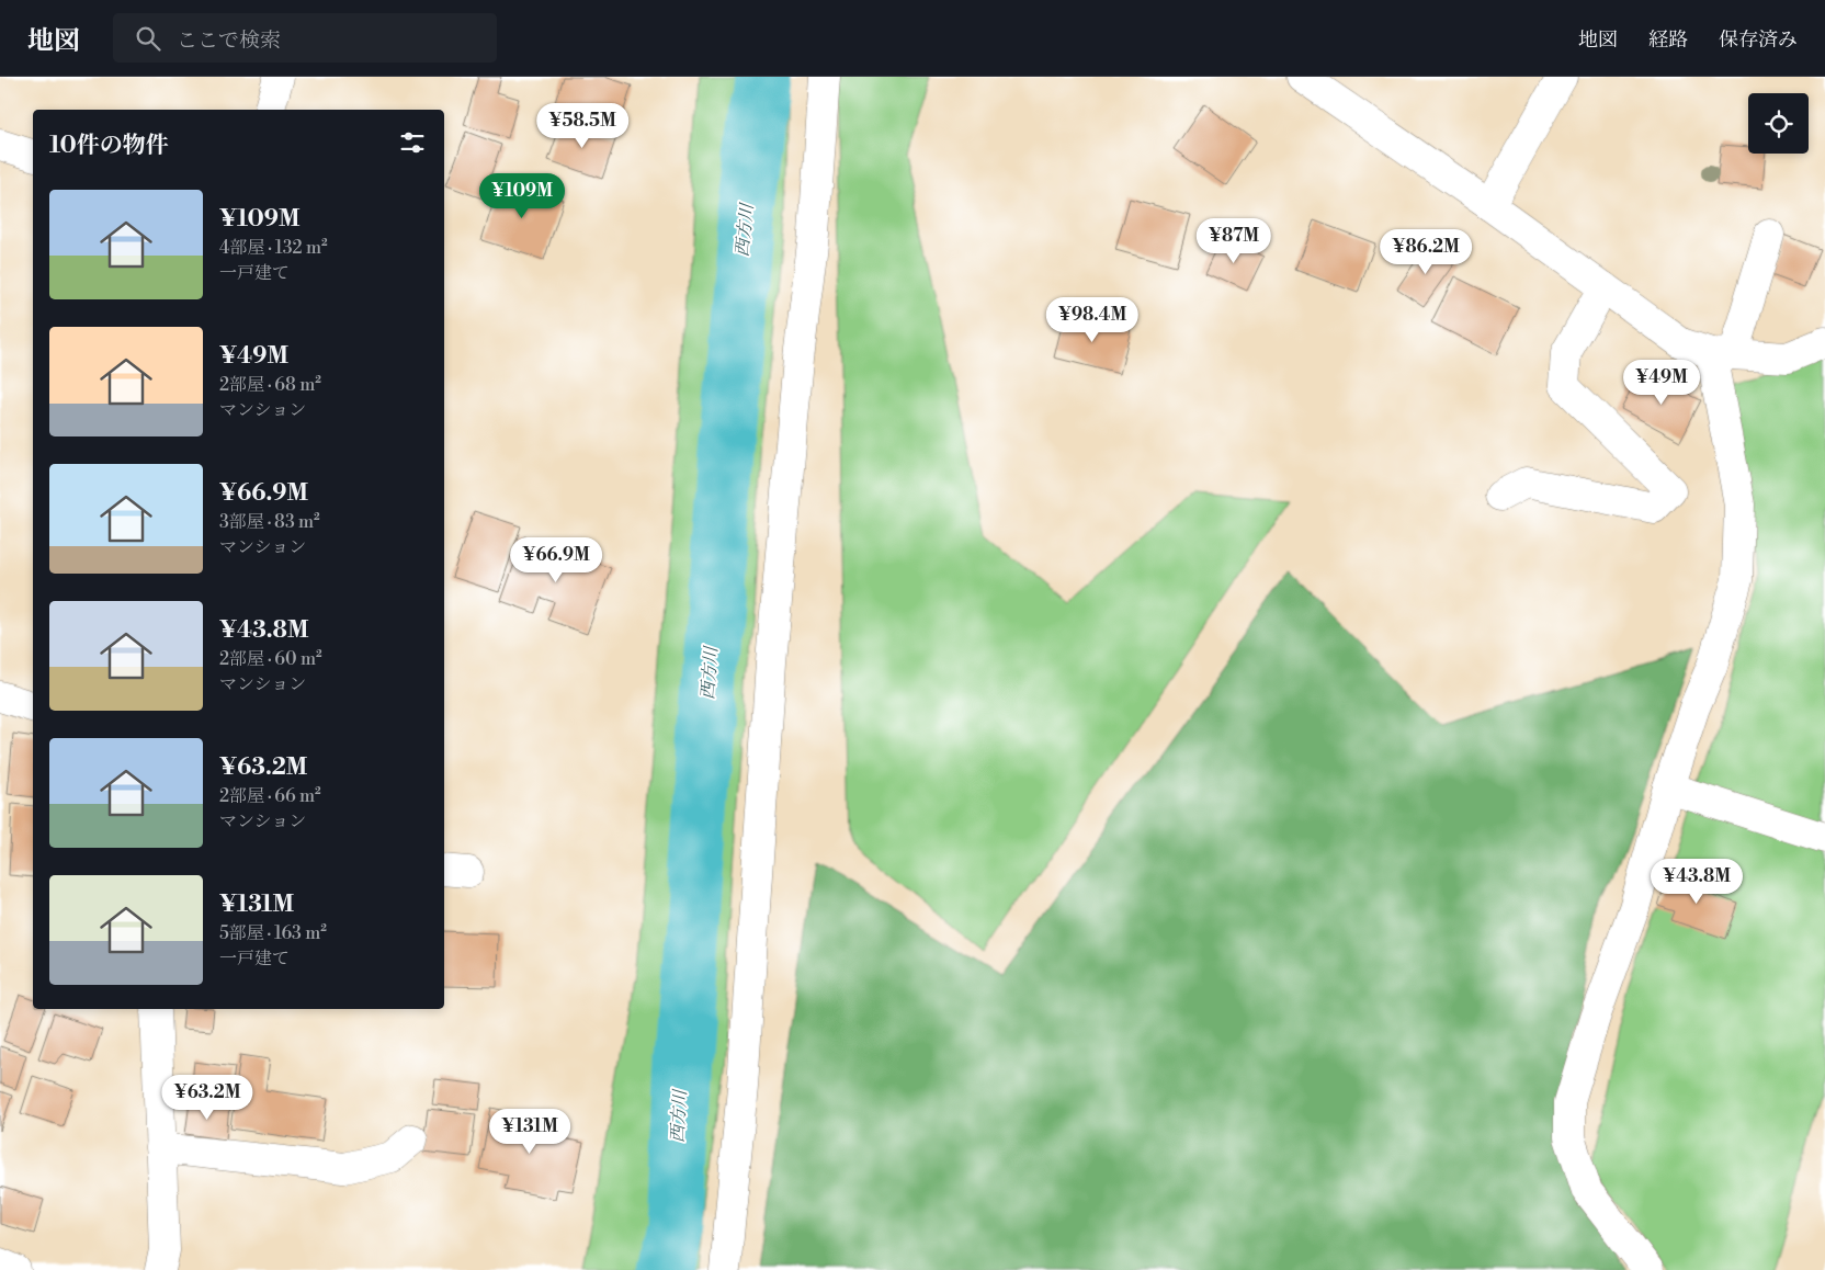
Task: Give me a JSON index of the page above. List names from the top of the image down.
{
  "water": ["西方川"],
  "page": {
    "header": "地図",
    "search": "ここで検索",
    "nav": ["地図", "経路", "保存済み"],
    "price": [
      "¥58.5M",
      "¥109M",
      "¥87M",
      "¥86.2M",
      "¥98.4M",
      "¥49M",
      "¥66.9M",
      "¥43.8M",
      "¥63.2M",
      "¥131M"
    ],
    "heading": "10件の物件",
    "list": [
      {
        "name": "¥109M",
        "note": "4部屋 · 132 m² · 一戸建て"
      },
      {
        "name": "¥49M",
        "note": "2部屋 · 68 m² · マンション"
      },
      {
        "name": "¥66.9M",
        "note": "3部屋 · 83 m² · マンション"
      },
      {
        "name": "¥43.8M",
        "note": "2部屋 · 60 m² · マンション"
      },
      {
        "name": "¥63.2M",
        "note": "2部屋 · 66 m² · マンション"
      },
      {
        "name": "¥131M",
        "note": "5部屋 · 163 m² · 一戸建て"
      }
    ]
  }
}
